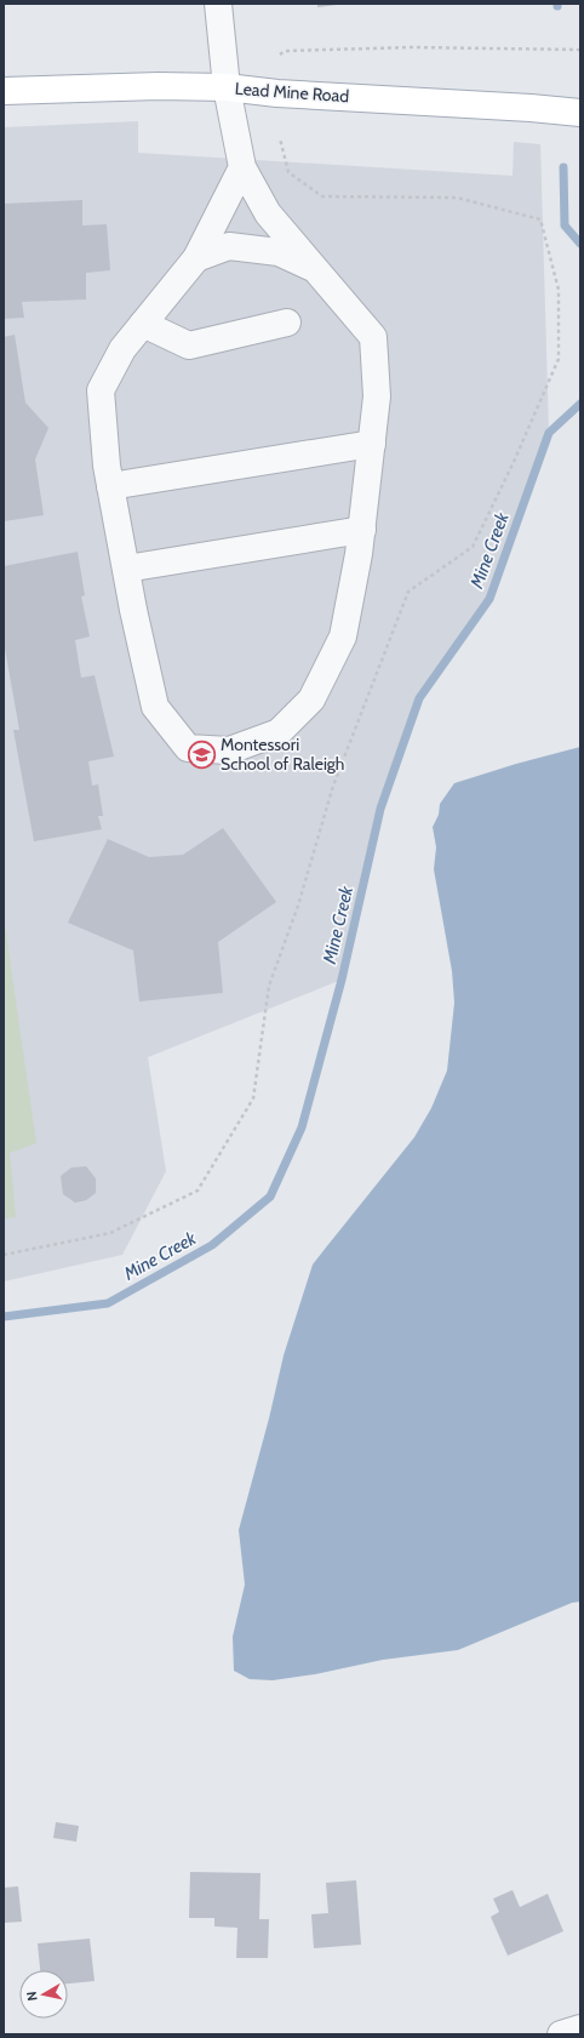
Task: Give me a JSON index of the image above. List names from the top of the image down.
{
  "streets": {
    "main road": ["Lead Mine Road"]
  },
  "water": ["Mine Creek"],
  "places": {
    "school or university": ["Montessori School of Raleigh"]
  },
  "north": "left"
}
